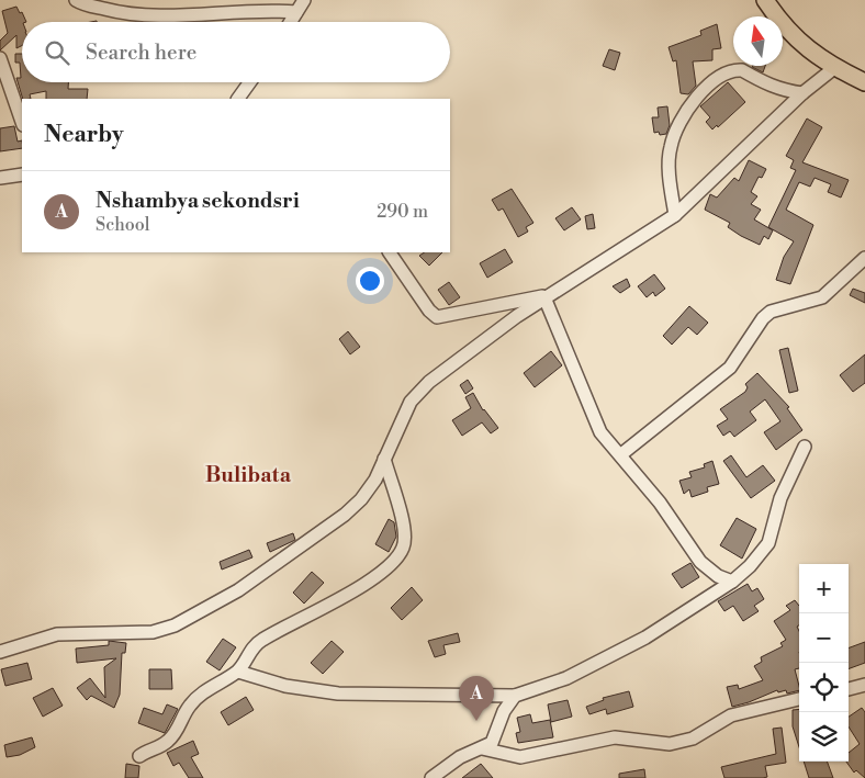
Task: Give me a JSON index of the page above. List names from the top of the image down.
{
  "districts": ["Bulibata"],
  "north": "top",
  "page": {
    "search": "Search here",
    "heading": "Nearby",
    "list": [
      {
        "mark": "A",
        "name": "Nshambya sekondsri",
        "note": "School",
        "value": "290 m"
      }
    ],
    "map_buttons": ["+", "−"],
    "pins": "A"
  }
}
